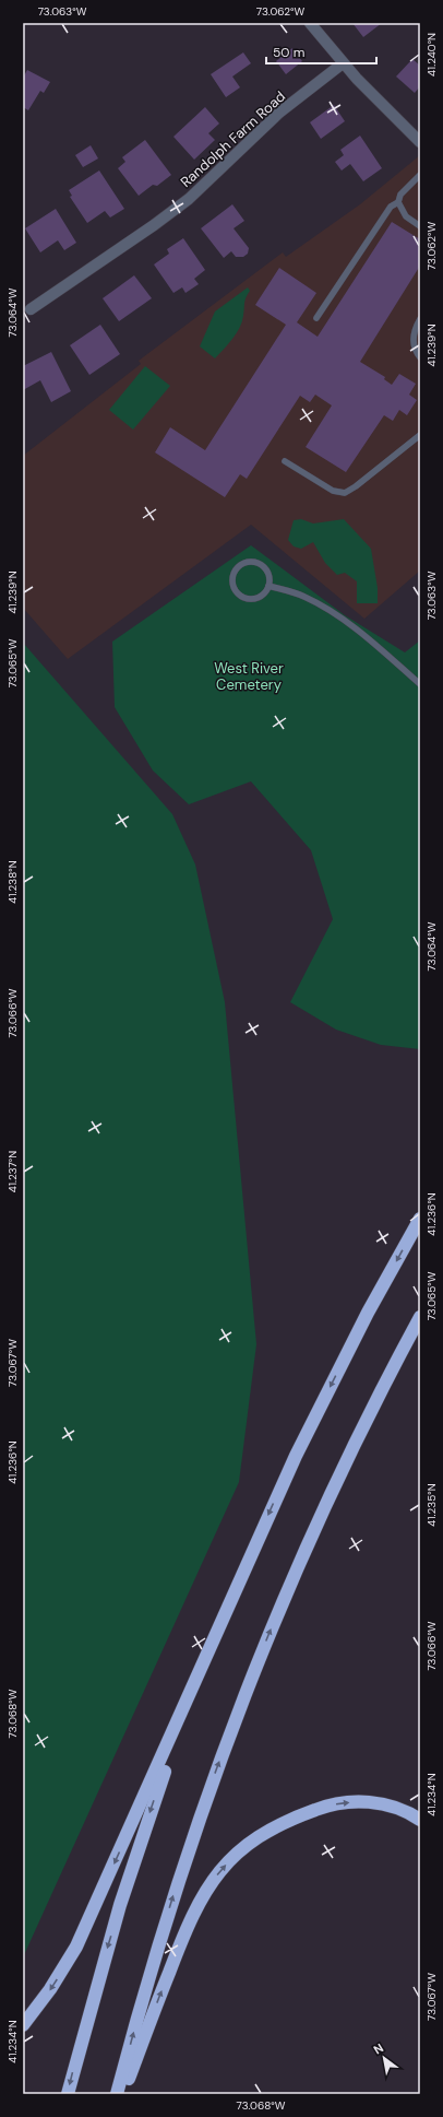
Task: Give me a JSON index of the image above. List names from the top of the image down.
{
  "streets": {
    "street": ["Randolph Farm Road"]
  },
  "parks": ["West River Cemetery"],
  "scale_bar": "50 m",
  "north": "top left",
  "coordinates": [
    "73.063°W",
    "73.062°W",
    "41.240°N",
    "73.064°W",
    "41.239°N",
    "73.065°W",
    "41.238°N",
    "73.066°W",
    "41.237°N",
    "41.236°N",
    "73.067°W",
    "41.235°N",
    "73.068°W",
    "41.234°N"
  ]
}
